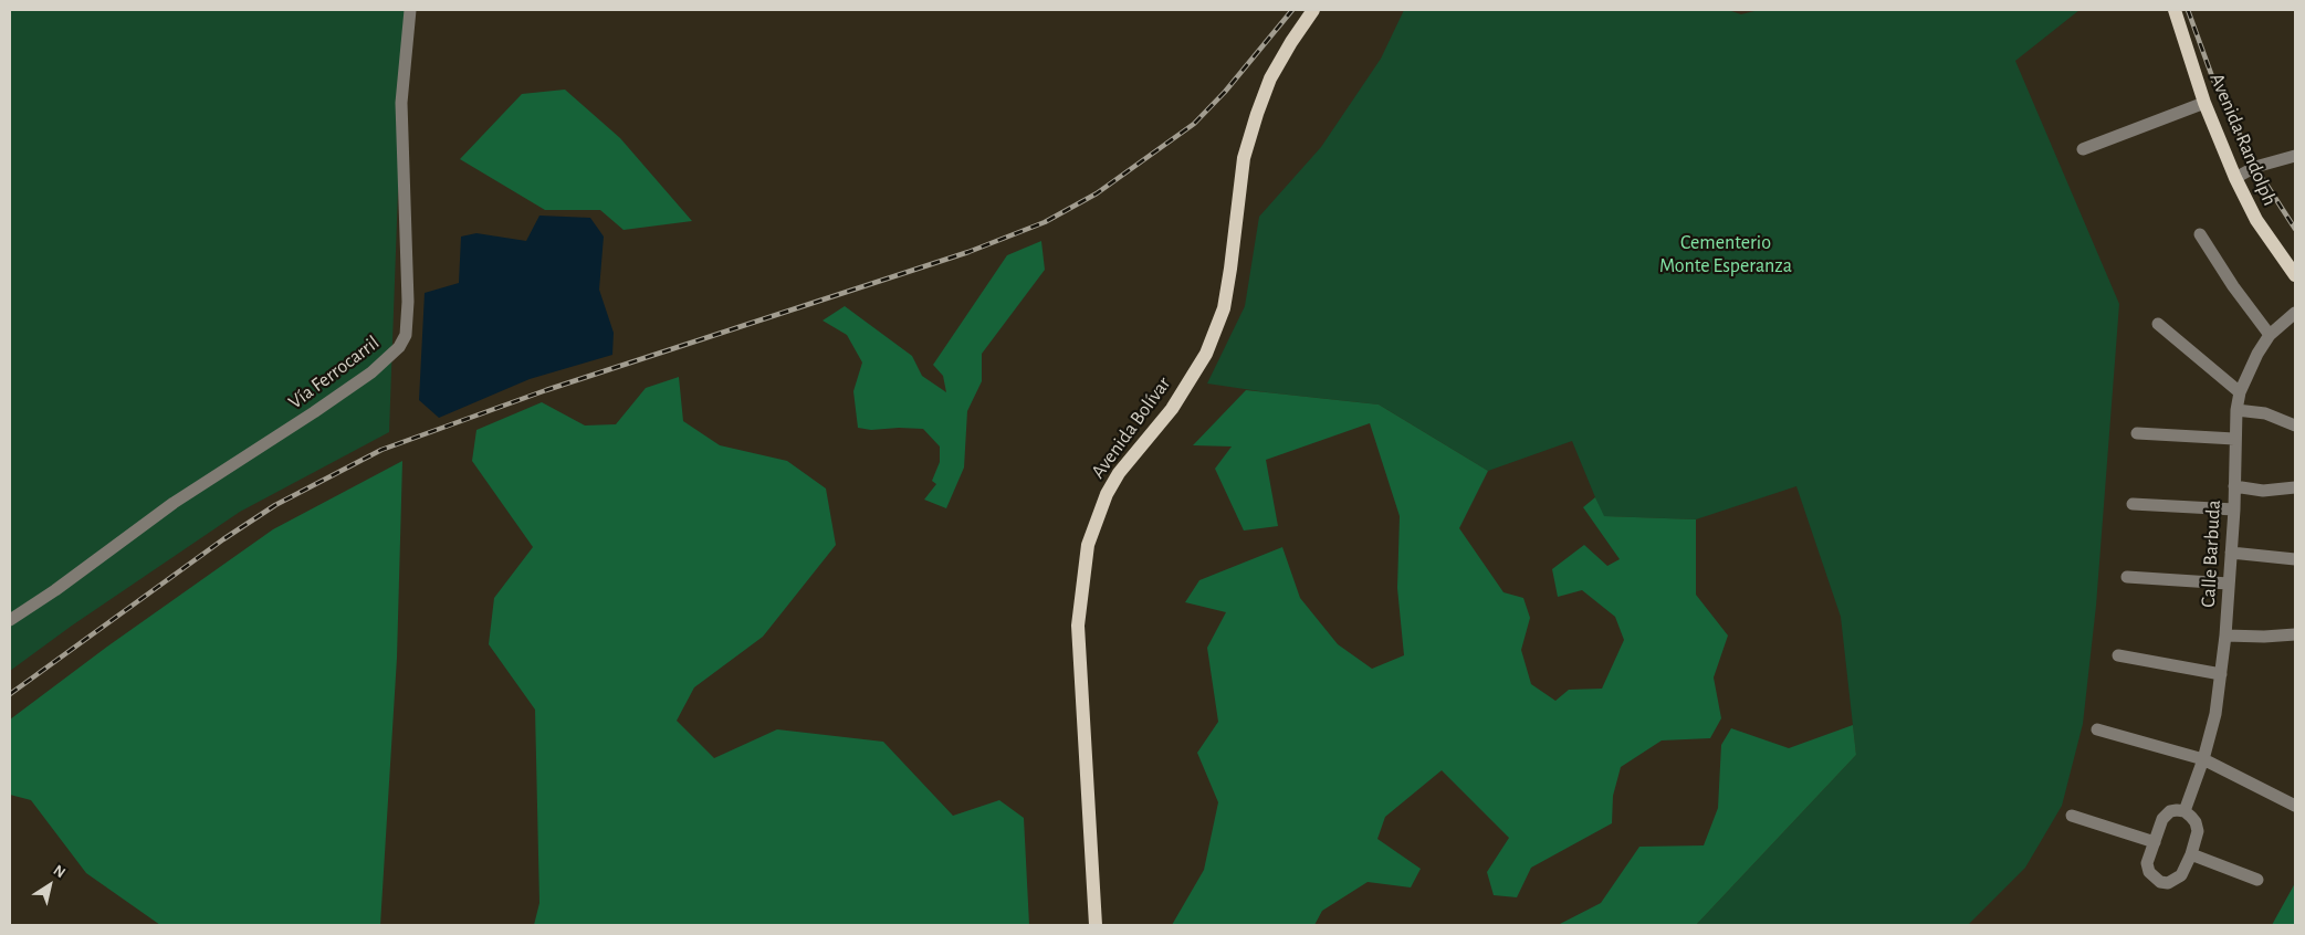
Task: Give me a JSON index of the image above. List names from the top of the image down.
{
  "streets": {
    "main road": ["Avenida Randolph", "Avenida Bolívar"],
    "street": ["Vía Ferrocarril", "Calle Barbuda"]
  },
  "parks": ["Cementerio Monte Esperanza"],
  "north": "top right"
}
